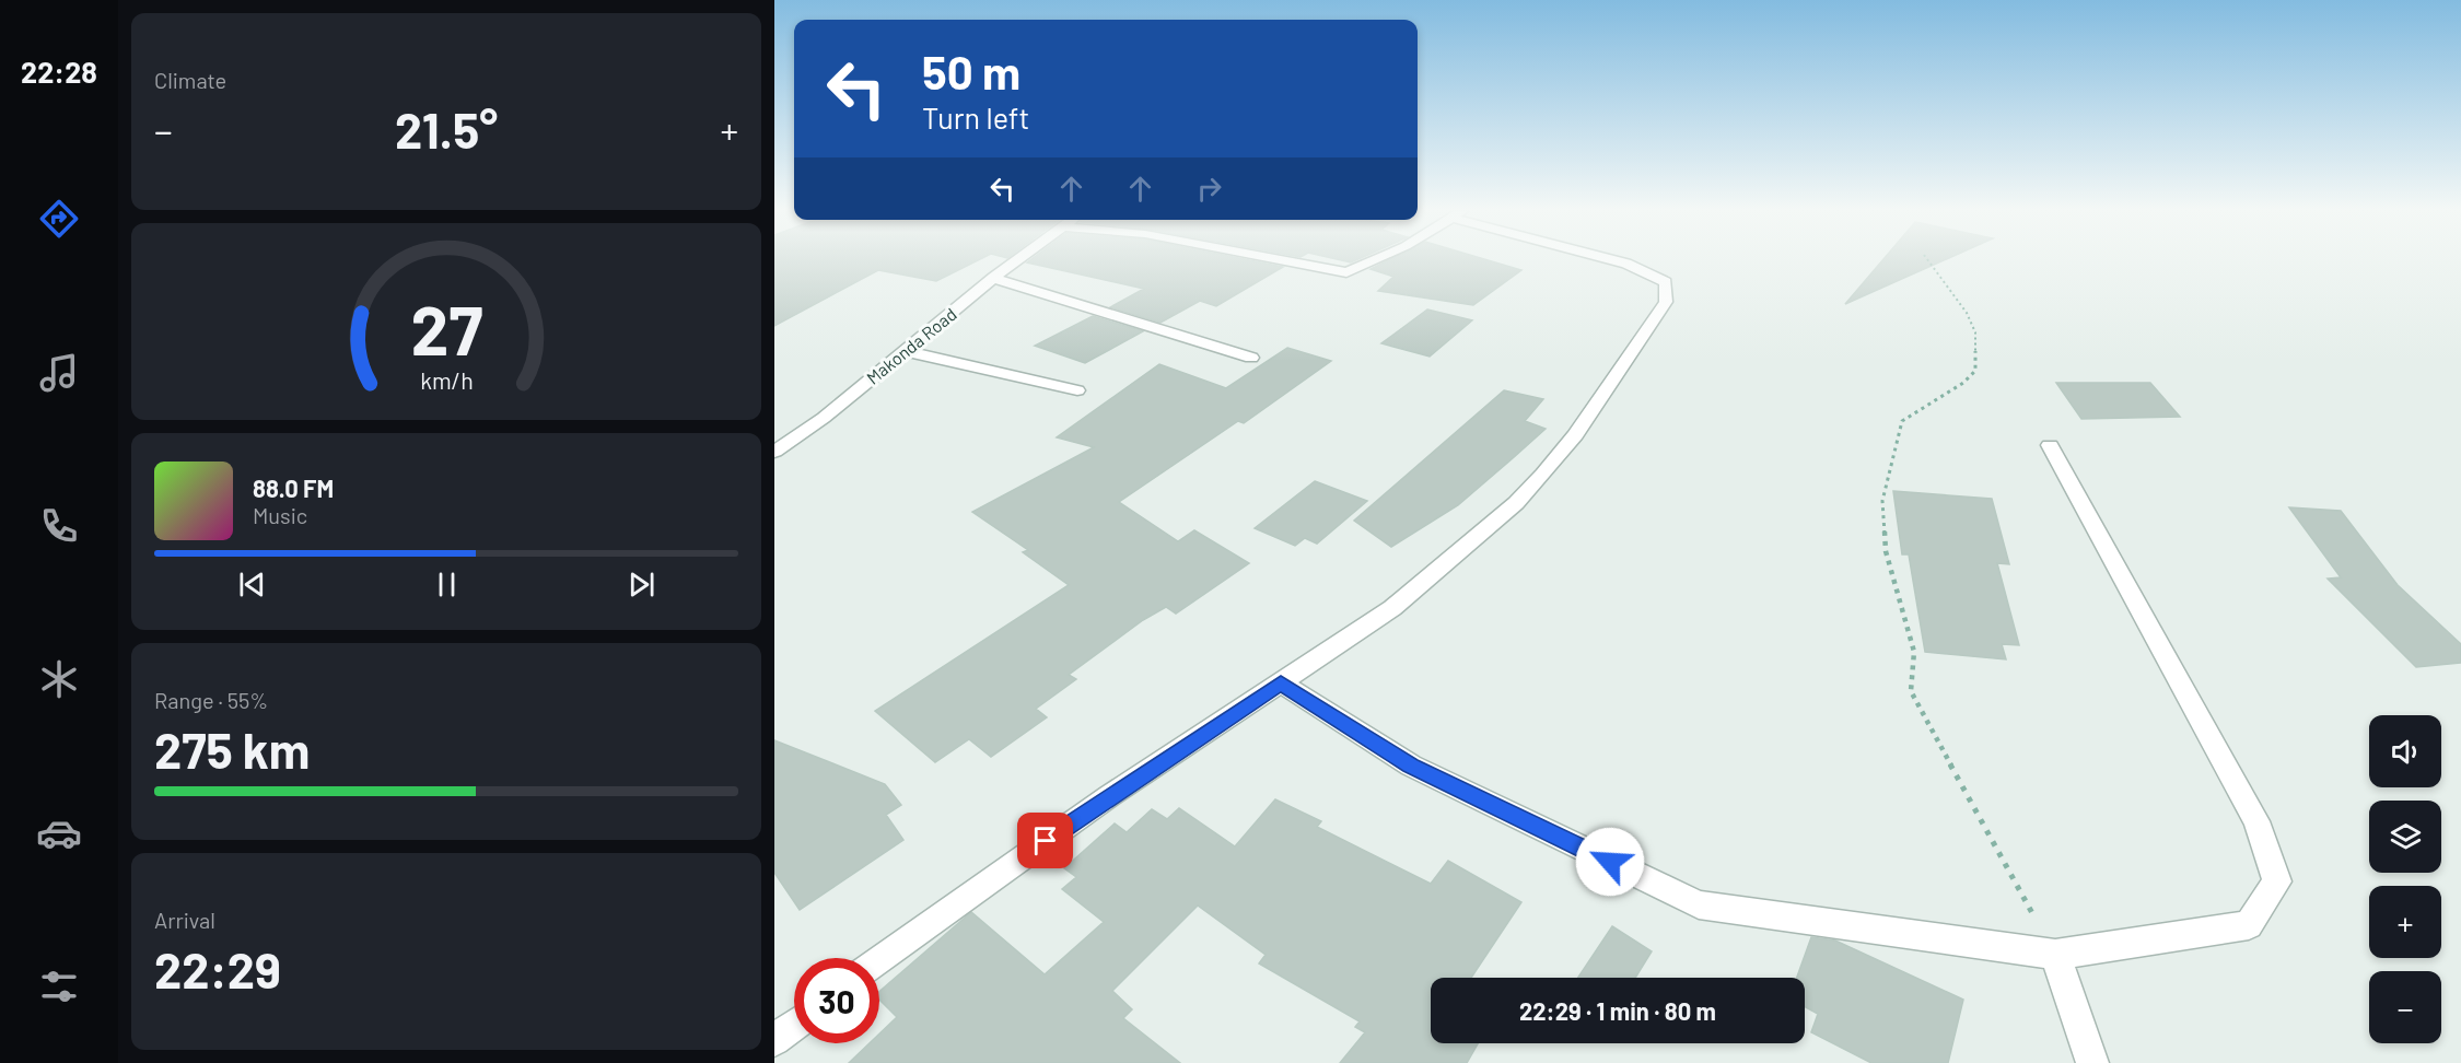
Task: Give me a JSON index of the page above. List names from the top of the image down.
{
  "streets": {
    "street": ["Makonda Road"]
  },
  "page": {
    "tabs": "22:28",
    "tile": [
      "Climate",
      ["Range · 55%", "275 km"],
      ["Arrival", "22:29"]
    ],
    "turn": ["50 m", "Turn left"],
    "heat": ["−", "21.5°", "+"],
    "song": ["88.0 FM", "Music"],
    "map_buttons": ["+", "−"],
    "limit": "30",
    "trip": "22:29 · 1 min · 80 m",
    "gauge": ["27", "km/h"]
  }
}
